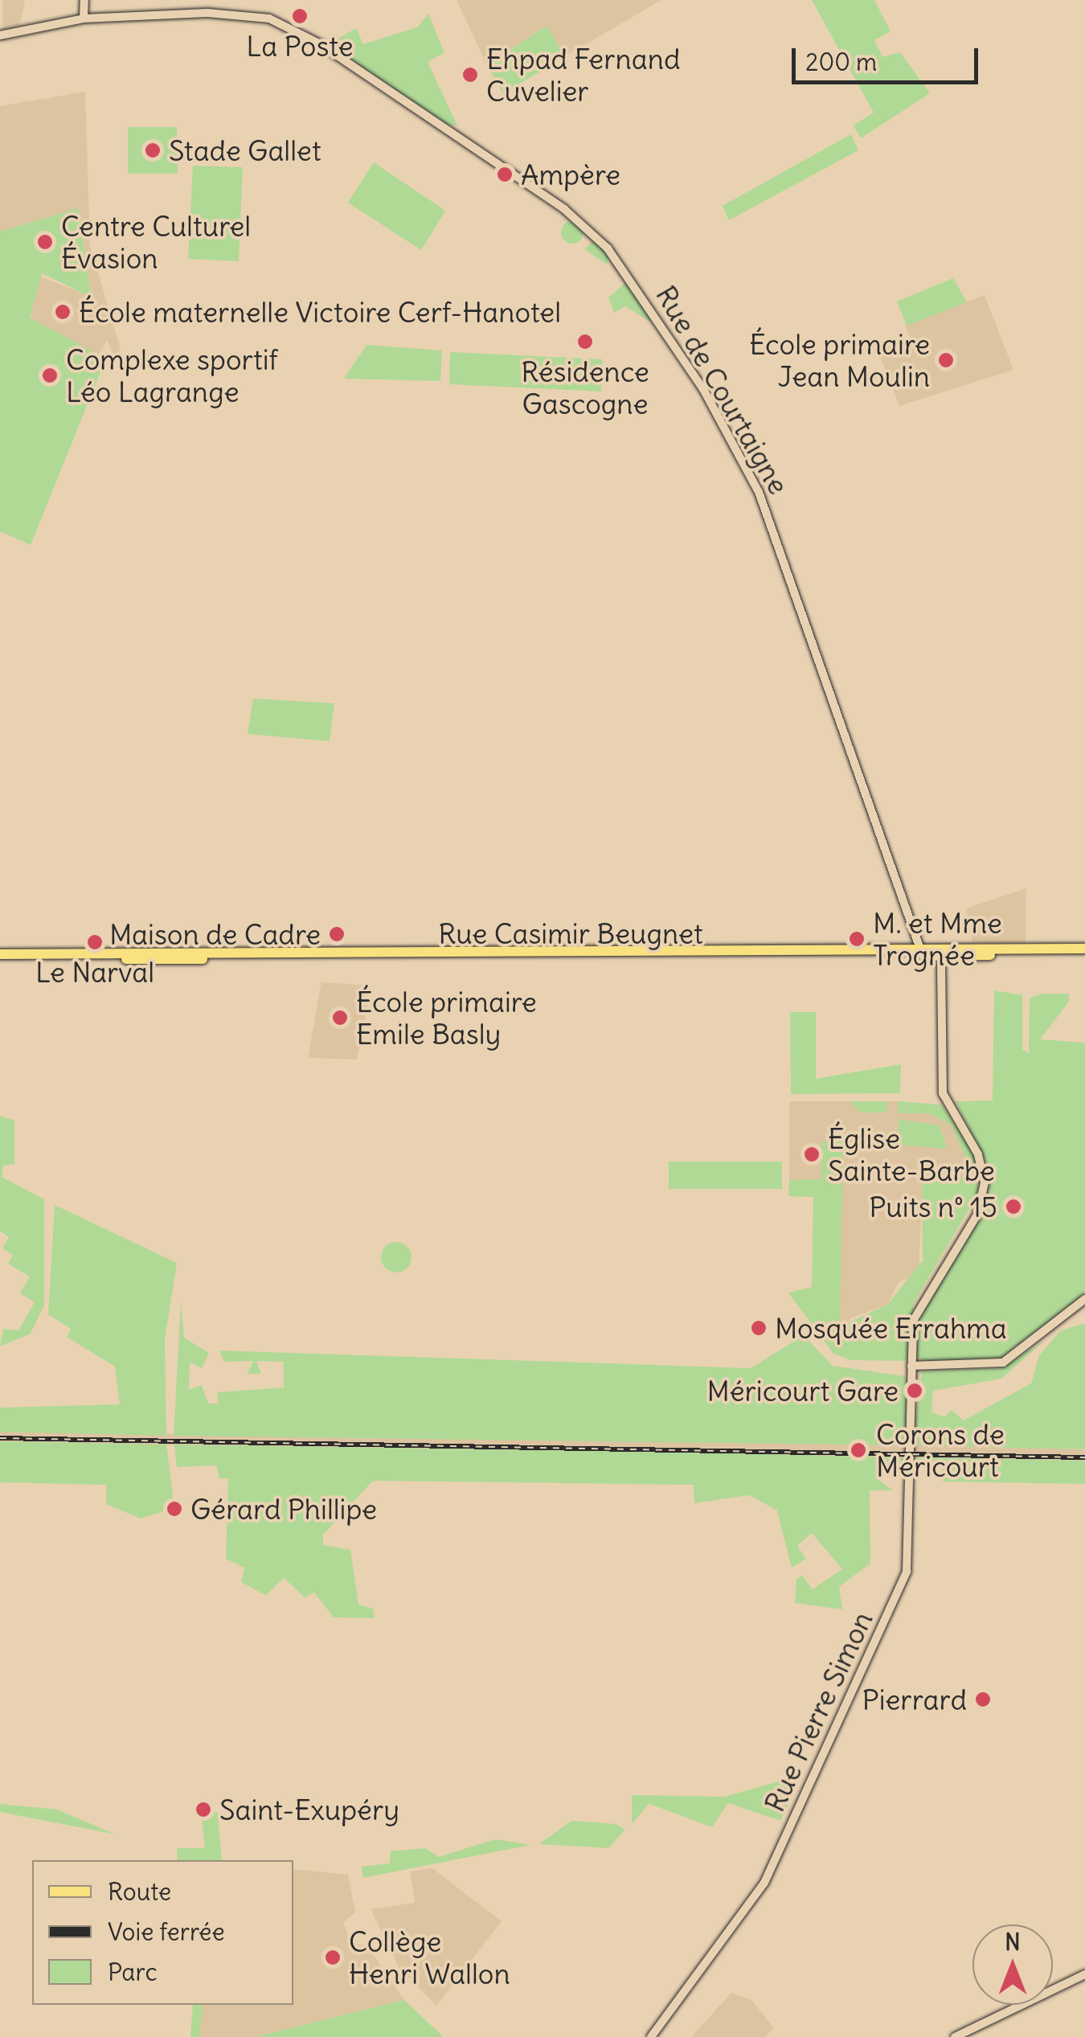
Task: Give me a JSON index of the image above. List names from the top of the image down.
{
  "streets": {
    "main road": ["Rue Casimir Beugnet"],
    "street": ["Rue de Courtaigne", "Rue Pierre Simon"]
  },
  "crossings": [
    ["Rue de Courtaigne", "Rue Casimir Beugnet"]
  ],
  "places": [
    "La Poste",
    "Ehpad Fernand Cuvelier",
    "Stade Gallet",
    "Ampère",
    "Centre Culturel Évasion",
    "École maternelle Victoire Cerf-Hanotel",
    "Résidence Gascogne",
    "École primaire Jean Moulin",
    "Complexe sportif Léo Lagrange",
    "Maison de Cadre",
    "M. et Mme Trognée",
    "Le Narval",
    "École primaire Emile Basly",
    "Église Sainte-Barbe",
    "Puits n° 15",
    "Mosquée Errahma",
    "Méricourt Gare",
    "Corons de Méricourt",
    "Gérard Phillipe",
    "Pierrard",
    "Saint-Exupéry",
    "Collège Henri Wallon"
  ],
  "legend": ["Route", "Voie ferrée", "Parc"],
  "scale_bar": "200 m",
  "north": "top"
}
